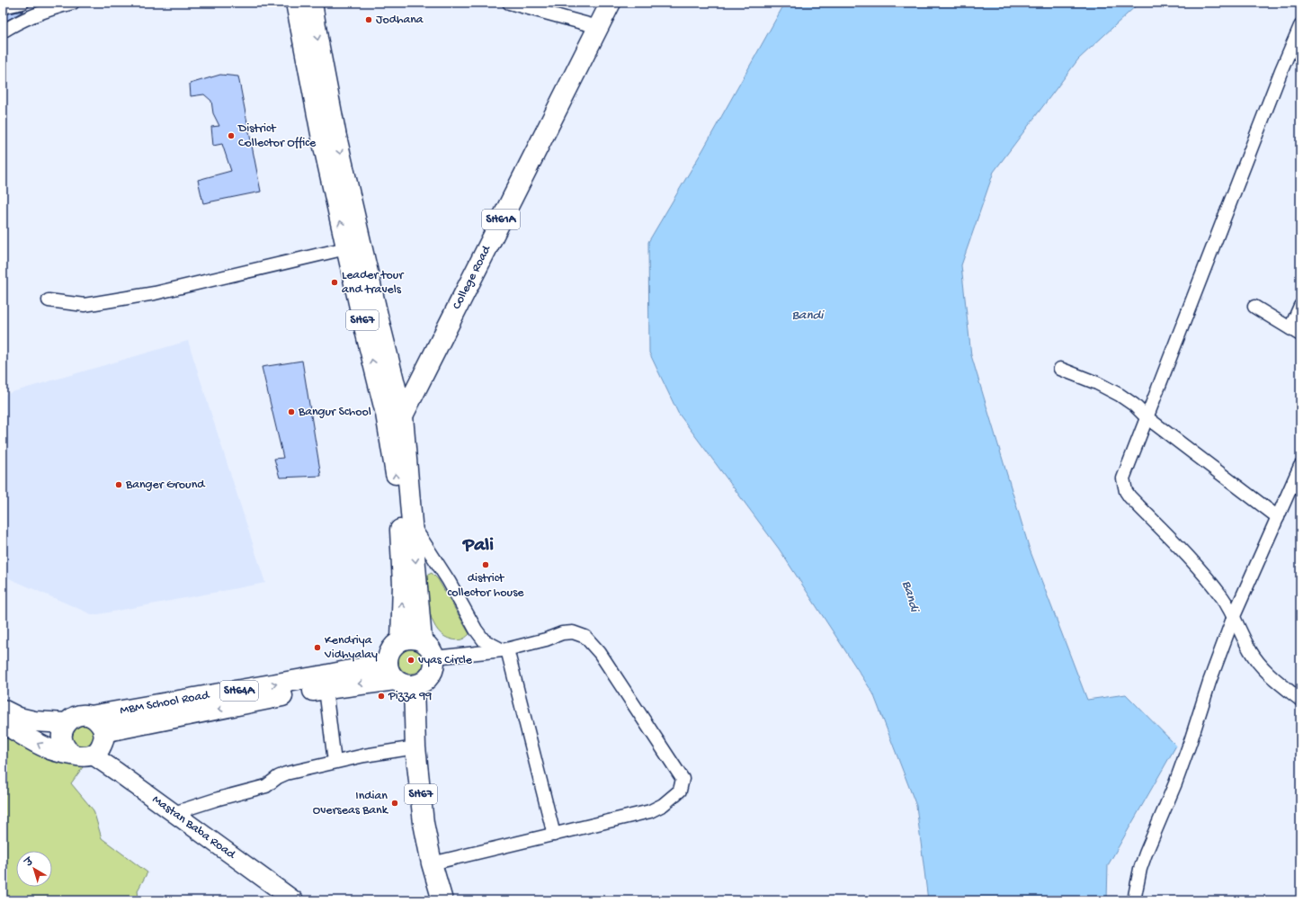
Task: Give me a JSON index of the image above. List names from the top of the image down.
{
  "streets": {
    "main road": [
      "SH61A",
      "College Road",
      "SH67",
      "SH64A",
      "MBM School Road"
    ],
    "street": ["Mastan Baba Road"]
  },
  "crossings": [
    ["College Road", "SH67"],
    ["SH67", "MBM School Road"],
    ["SH64A", "MBM School Road"],
    ["SH64A", "Mastan Baba Road"],
    ["MBM School Road", "Mastan Baba Road"]
  ],
  "districts": ["Pali"],
  "water": ["Bandi"],
  "places": [
    "Jodhana",
    "District Collector Office",
    "Leader tour and travels",
    "Bangur School",
    "Banger Ground",
    "district collector house",
    "Kendriya Vidhyalay",
    "vyas Circle",
    "Pizza 99",
    "Indian Overseas Bank"
  ],
  "north": "top left"
}
